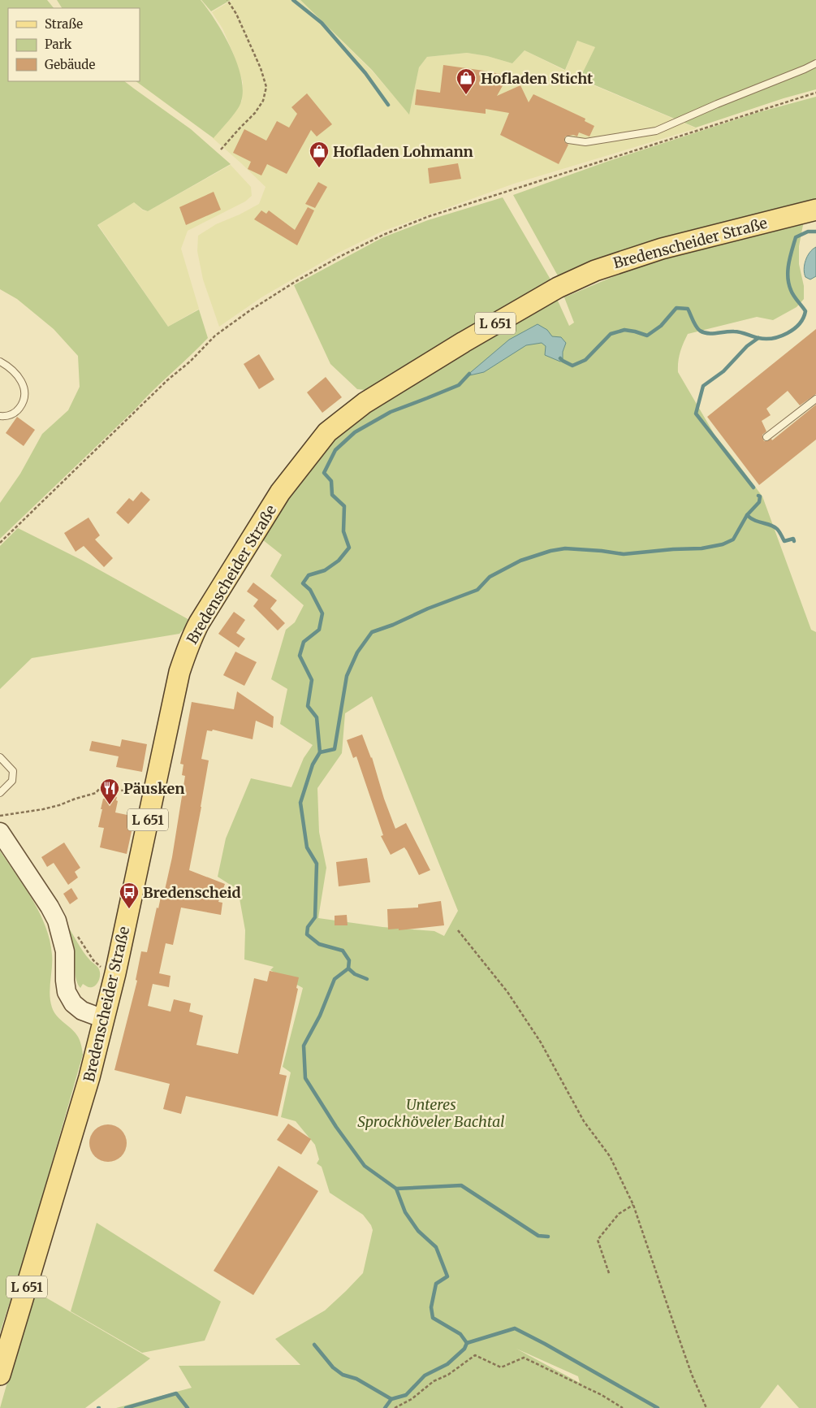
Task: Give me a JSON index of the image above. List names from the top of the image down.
{
  "streets": {
    "main road": ["Bredenscheider Straße", "L 651"]
  },
  "parks": ["Unteres Sprockhöveler Bachtal"],
  "places": {
    "shop": ["Hofladen Sticht", "Hofladen Lohmann"],
    "restaurant": ["Päusken"],
    "bus stop": ["Bredenscheid"]
  },
  "legend": ["Straße", "Park", "Gebäude"]
}
